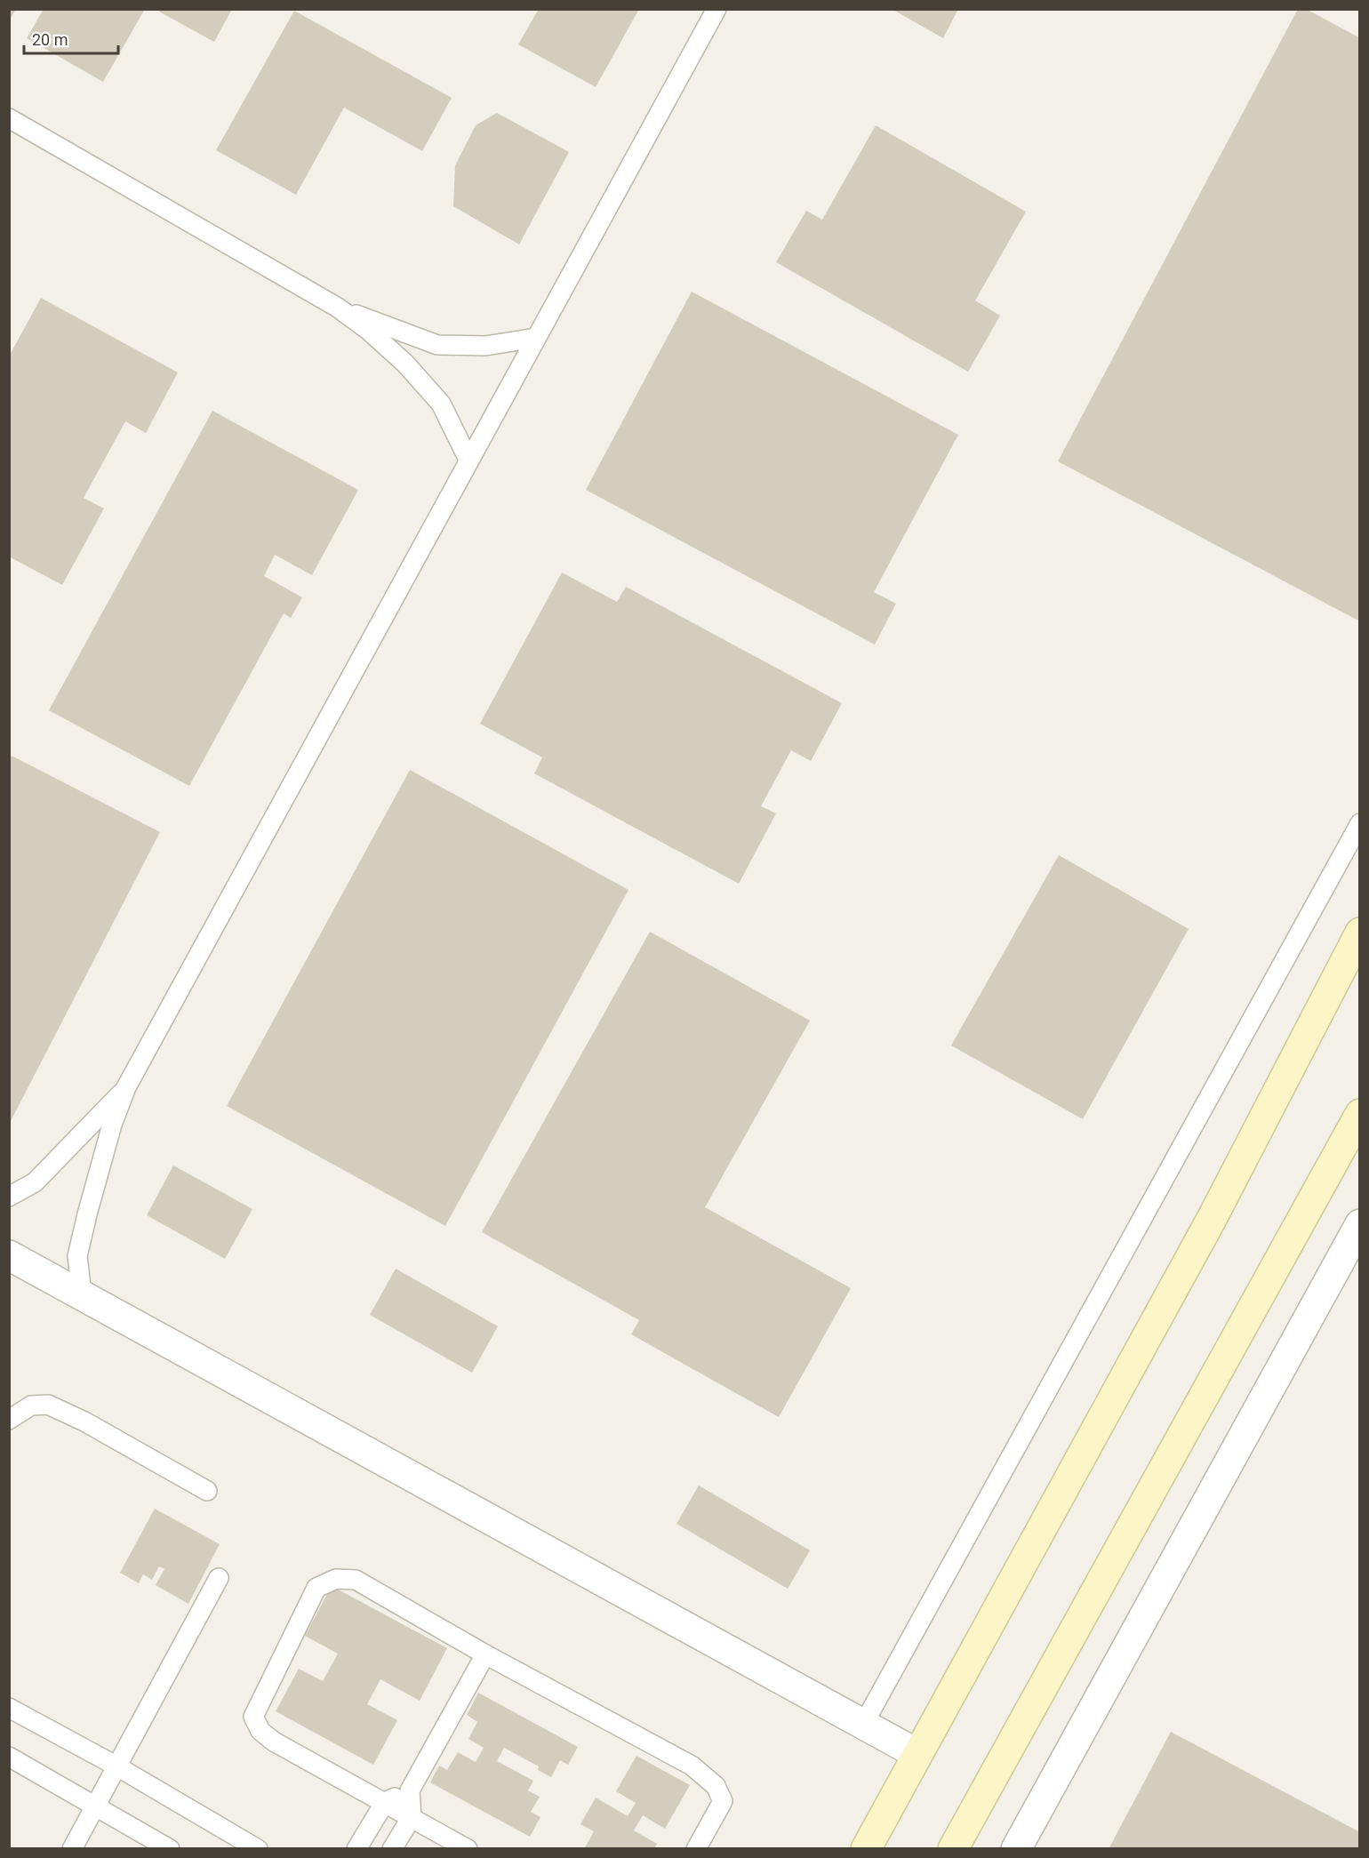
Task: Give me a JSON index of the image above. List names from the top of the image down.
{
  "scale_bar": "20 m"
}
